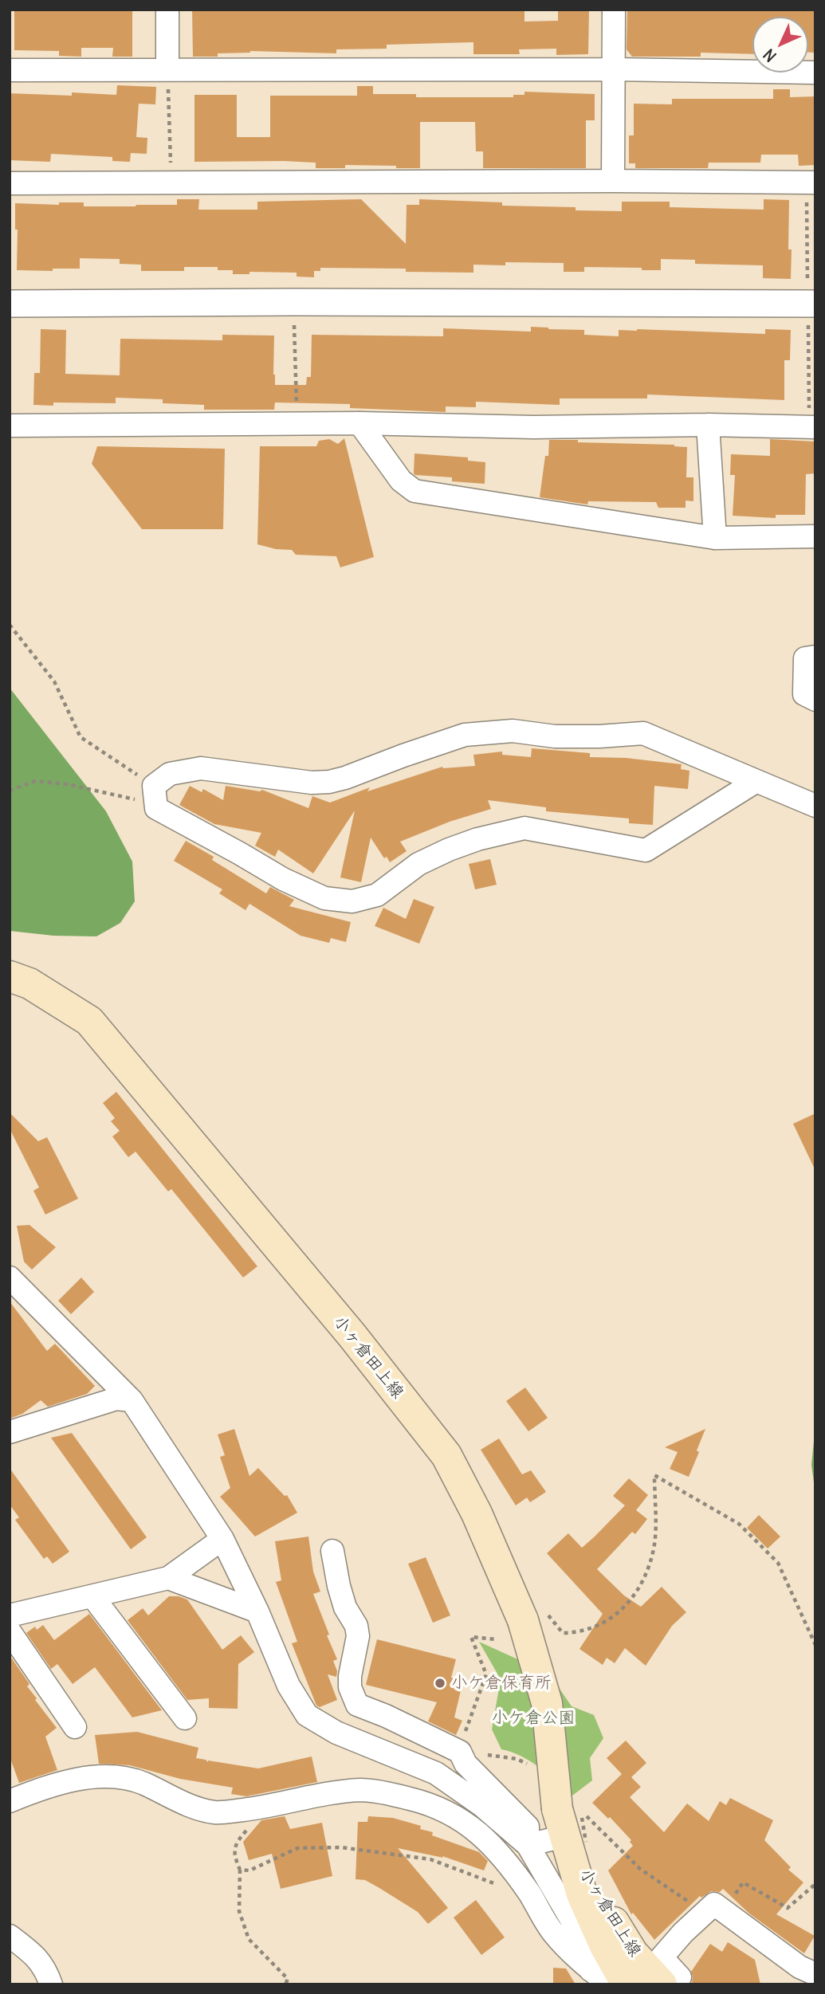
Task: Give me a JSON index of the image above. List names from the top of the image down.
{
  "streets": {
    "main road": ["小ヶ倉田上線"]
  },
  "parks": ["小ケ倉公園"],
  "places": ["小ケ倉保育所"],
  "north": "bottom left"
}
